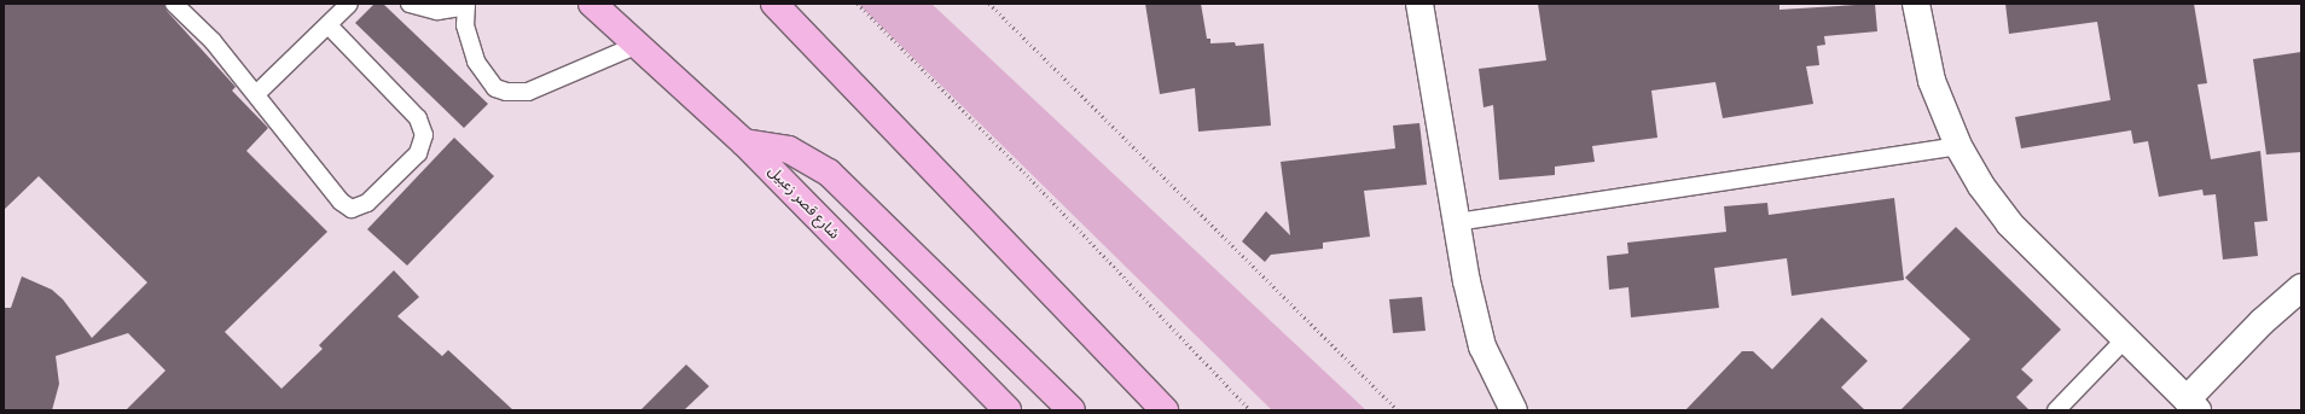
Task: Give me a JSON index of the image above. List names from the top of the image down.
{
  "streets": {
    "main road": ["شارع قصر زعبيل"]
  }
}
